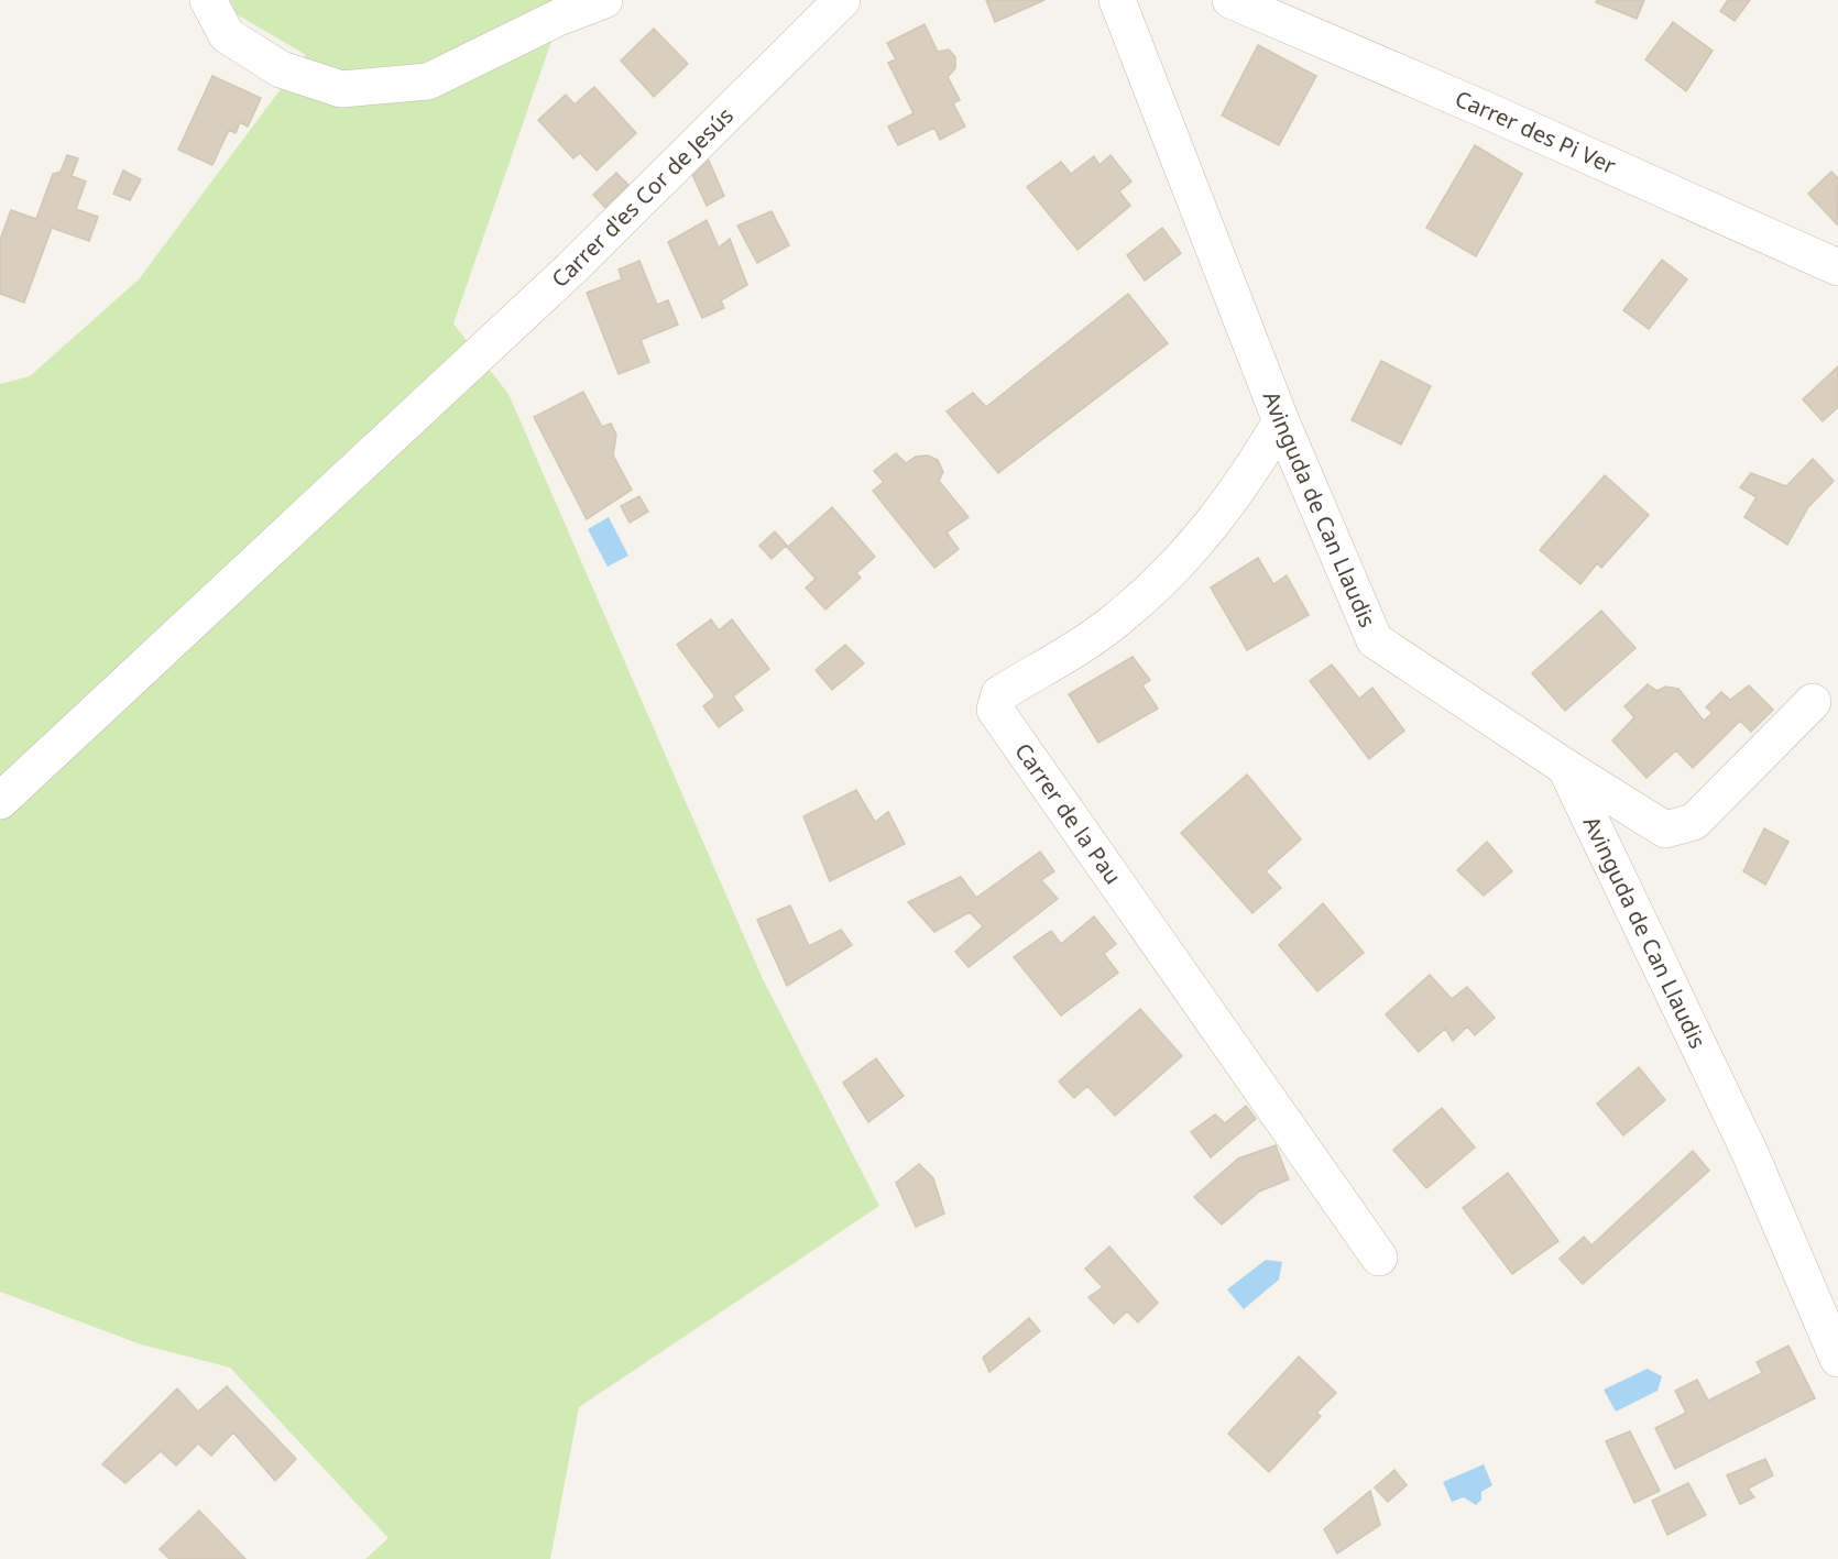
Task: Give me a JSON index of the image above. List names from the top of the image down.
{
  "streets": {
    "street": [
      "Carrer des Pi Ver",
      "Carrer d'es Cor de Jesús",
      "Avinguda de Can Llaudis",
      "Carrer de la Pau"
    ]
  },
  "crossings": [
    ["Avinguda de Can Llaudis", "Carrer de la Pau"]
  ]
}
